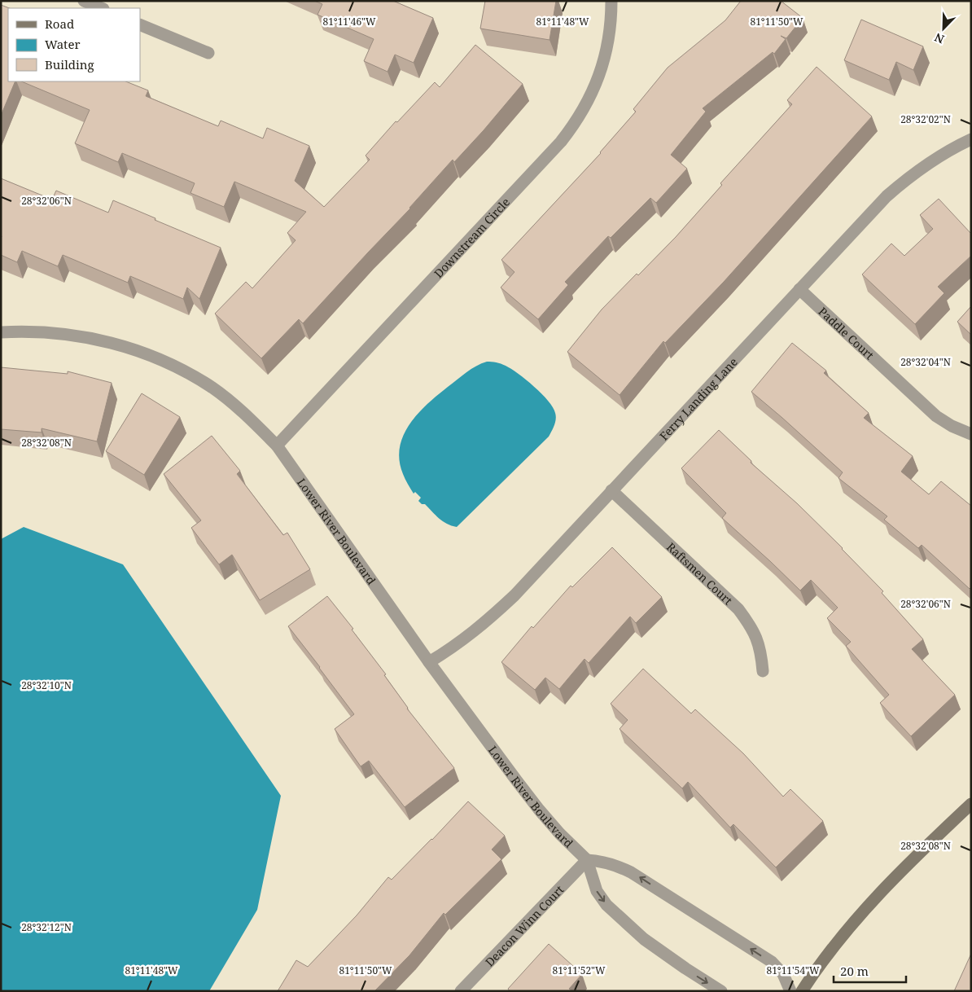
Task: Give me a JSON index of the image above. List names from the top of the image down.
{
  "streets": {
    "street": [
      "Downstream Circle",
      "Paddle Court",
      "Ferry Landing Lane",
      "Lower River Boulevard",
      "Raftsmen Court",
      "Deacon Winn Court"
    ]
  },
  "crossings": [
    ["Downstream Circle", "Lower River Boulevard"],
    ["Paddle Court", "Ferry Landing Lane"],
    ["Ferry Landing Lane", "Lower River Boulevard"],
    ["Ferry Landing Lane", "Raftsmen Court"],
    ["Lower River Boulevard", "Deacon Winn Court"]
  ],
  "legend": ["Road", "Water", "Building"],
  "scale_bar": "20 m",
  "north": "bottom left",
  "coordinates": [
    "81°11'46\"W",
    "81°11'48\"W",
    "81°11'50\"W",
    "28°32'02\"N",
    "28°32'06\"N",
    "28°32'04\"N",
    "28°32'08\"N",
    "28°32'10\"N",
    "28°32'12\"N",
    "81°11'52\"W",
    "81°11'54\"W"
  ]
}
